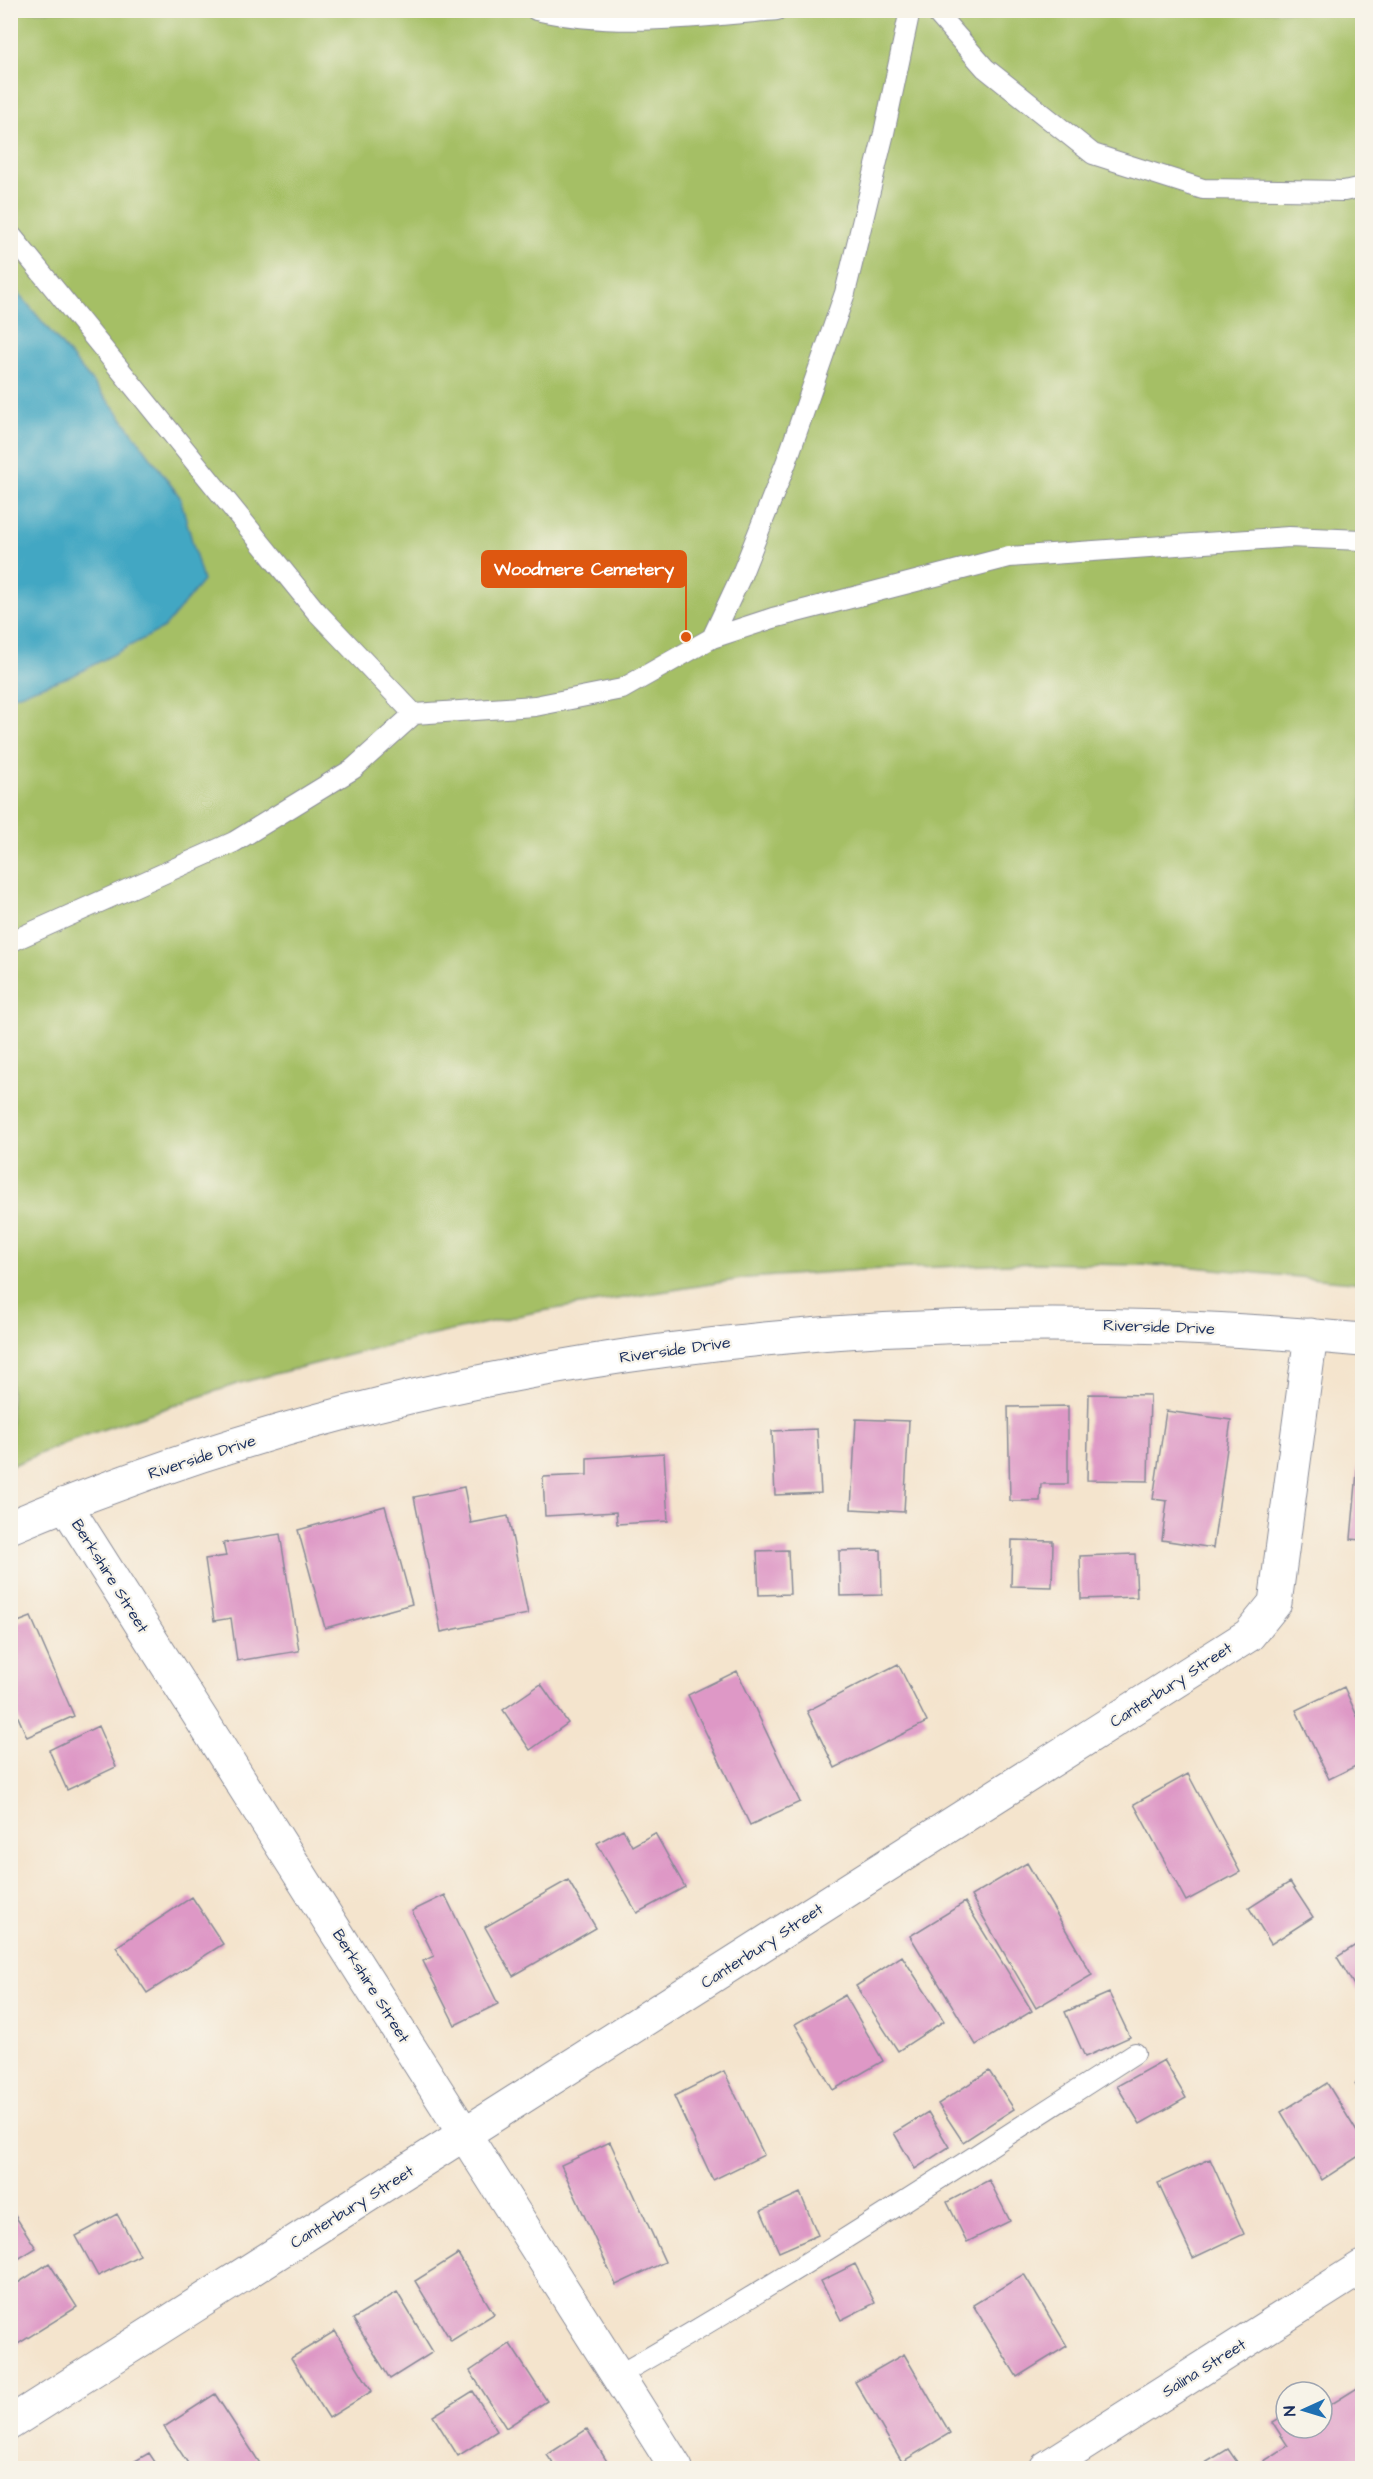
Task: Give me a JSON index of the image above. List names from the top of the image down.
{
  "streets": {
    "street": [
      "Riverside Drive",
      "Berkshire Street",
      "Canterbury Street",
      "Salina Street"
    ]
  },
  "crossings": [
    ["Riverside Drive", "Berkshire Street"],
    ["Riverside Drive", "Canterbury Street"],
    ["Berkshire Street", "Canterbury Street"]
  ],
  "places": ["Woodmere Cemetery"],
  "north": "left"
}
